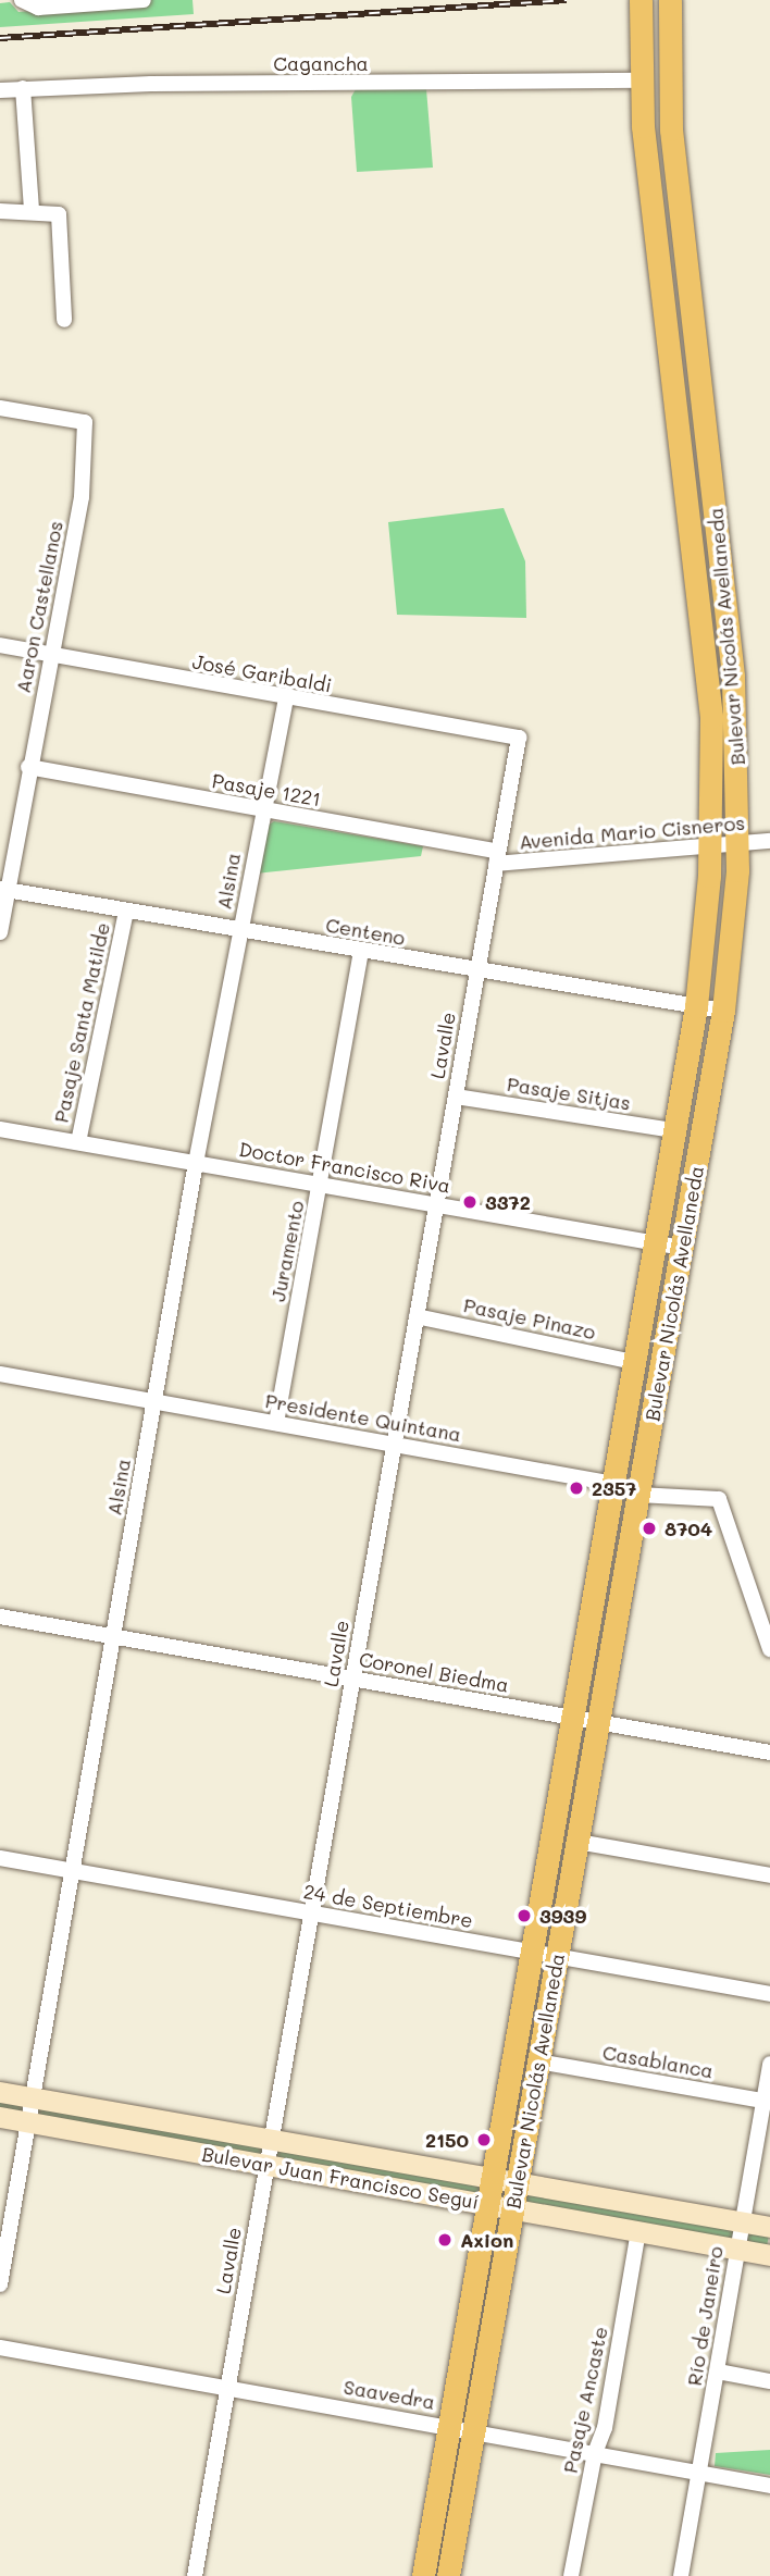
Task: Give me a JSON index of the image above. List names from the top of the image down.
{
  "streets": {
    "main road": ["Bulevar Nicolás Avellaneda", "Bulevar Juan Francisco Seguí"],
    "street": [
      "Cagancha",
      "Aaron Castellanos",
      "José Garibaldi",
      "Pasaje 1221",
      "Avenida Mario Cisneros",
      "Alsina",
      "Centeno",
      "Pasaje Santa Matilde",
      "Lavalle",
      "Pasaje Sitjas",
      "Doctor Francisco Riva",
      "Juramento",
      "Pasaje Pinazo",
      "Presidente Quintana",
      "Coronel Biedma",
      "24 de Septiembre",
      "Casablanca",
      "Río de Janeiro",
      "Saavedra",
      "Pasaje Ancaste"
    ]
  },
  "crossings": [
    ["Cagancha", "Bulevar Nicolás Avellaneda"],
    ["Aaron Castellanos", "José Garibaldi"],
    ["Aaron Castellanos", "Pasaje 1221"],
    ["Aaron Castellanos", "Centeno"],
    ["Bulevar Nicolás Avellaneda", "Avenida Mario Cisneros"],
    ["Bulevar Nicolás Avellaneda", "Centeno"],
    ["Bulevar Nicolás Avellaneda", "Pasaje Sitjas"],
    ["Bulevar Nicolás Avellaneda", "Doctor Francisco Riva"],
    ["Bulevar Nicolás Avellaneda", "Pasaje Pinazo"],
    ["Bulevar Nicolás Avellaneda", "Presidente Quintana"],
    ["Bulevar Nicolás Avellaneda", "Coronel Biedma"],
    ["Bulevar Nicolás Avellaneda", "24 de Septiembre"],
    ["Bulevar Nicolás Avellaneda", "Casablanca"],
    ["Bulevar Nicolás Avellaneda", "Bulevar Juan Francisco Seguí"],
    ["Bulevar Nicolás Avellaneda", "Saavedra"],
    ["José Garibaldi", "Alsina"],
    ["José Garibaldi", "Lavalle"],
    ["Pasaje 1221", "Avenida Mario Cisneros"],
    ["Pasaje 1221", "Alsina"],
    ["Pasaje 1221", "Lavalle"],
    ["Avenida Mario Cisneros", "Lavalle"],
    ["Alsina", "Centeno"],
    ["Alsina", "Doctor Francisco Riva"],
    ["Alsina", "Presidente Quintana"],
    ["Alsina", "Coronel Biedma"],
    ["Alsina", "24 de Septiembre"],
    ["Alsina", "Bulevar Juan Francisco Seguí"],
    ["Centeno", "Pasaje Santa Matilde"],
    ["Centeno", "Lavalle"],
    ["Centeno", "Juramento"],
    ["Pasaje Santa Matilde", "Doctor Francisco Riva"],
    ["Lavalle", "Pasaje Sitjas"],
    ["Lavalle", "Doctor Francisco Riva"],
    ["Lavalle", "Pasaje Pinazo"],
    ["Lavalle", "Presidente Quintana"],
    ["Lavalle", "Coronel Biedma"],
    ["Lavalle", "24 de Septiembre"],
    ["Lavalle", "Bulevar Juan Francisco Seguí"],
    ["Lavalle", "Saavedra"],
    ["Doctor Francisco Riva", "Juramento"],
    ["Juramento", "Presidente Quintana"],
    ["Casablanca", "Río de Janeiro"],
    ["Bulevar Juan Francisco Seguí", "Río de Janeiro"],
    ["Bulevar Juan Francisco Seguí", "Pasaje Ancaste"],
    ["Río de Janeiro", "Saavedra"],
    ["Saavedra", "Pasaje Ancaste"]
  ],
  "places": [
    "3372",
    "2357",
    "8704",
    "3939",
    "2150",
    "Axion"
  ]
}
